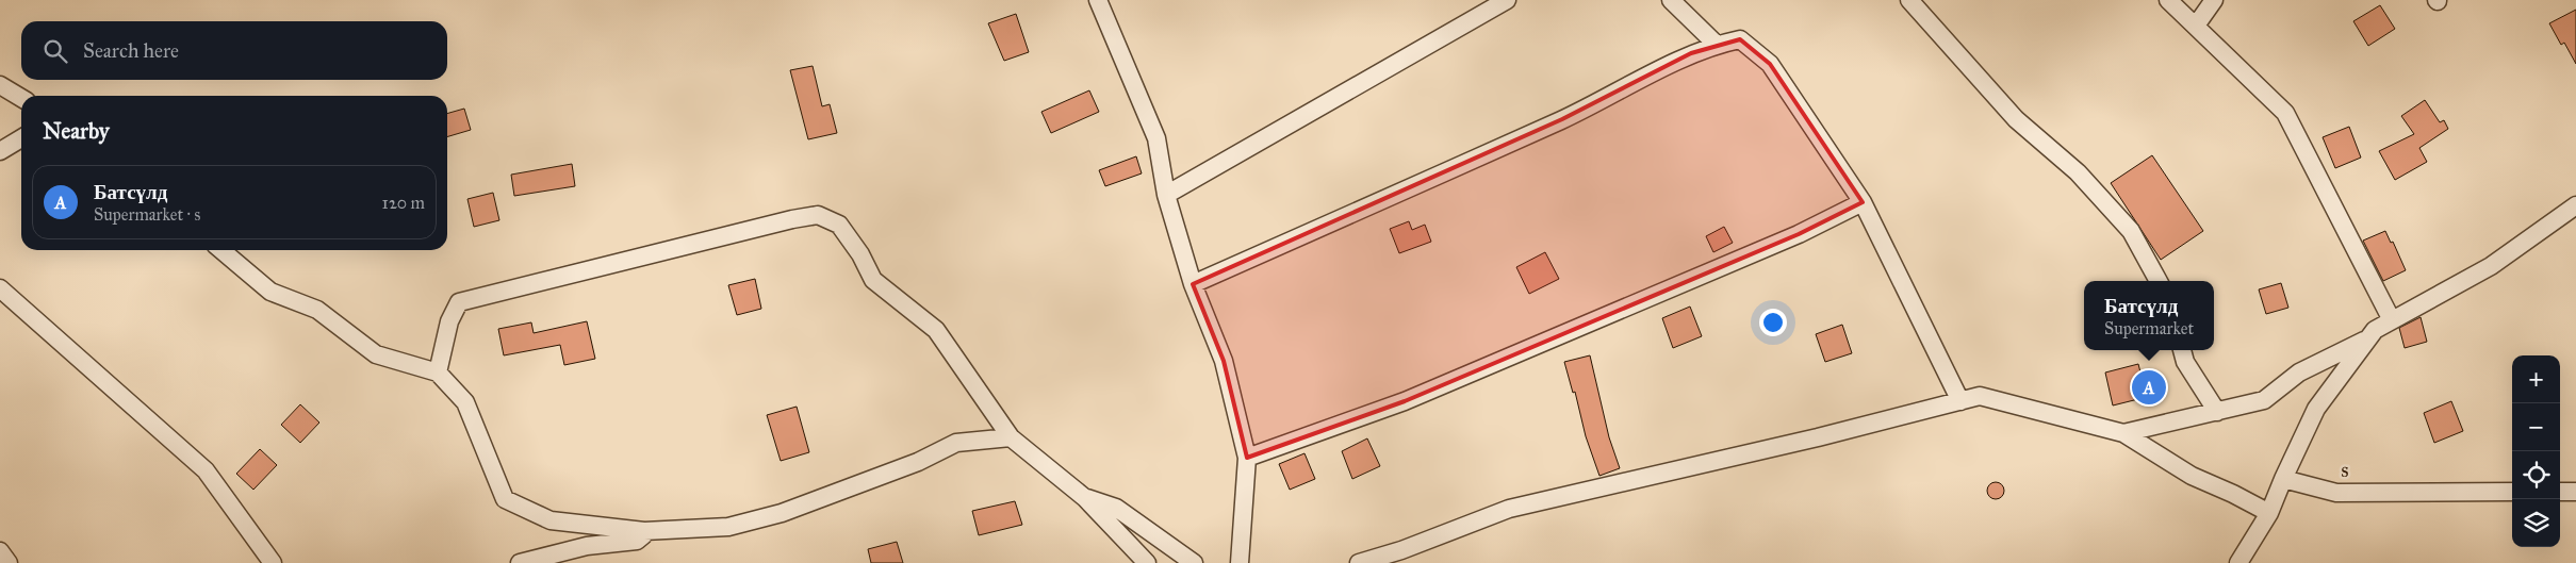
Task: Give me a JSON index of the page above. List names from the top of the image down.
{
  "streets": {
    "street": ["s"]
  },
  "page": {
    "search": "Search here",
    "heading": "Nearby",
    "list": [
      {
        "mark": "A",
        "name": "Батсүлд",
        "note": "Supermarket · s",
        "value": "120 m"
      }
    ],
    "popup": ["Батсүлд", "Supermarket"],
    "map_buttons": ["+", "−"],
    "pins": "A"
  }
}
